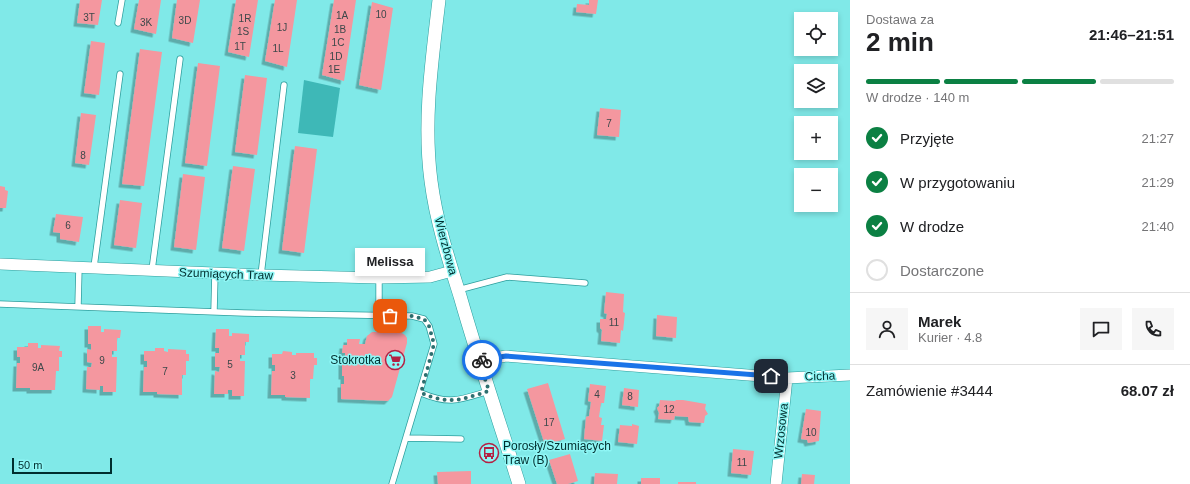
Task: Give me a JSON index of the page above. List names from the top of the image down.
{
  "streets": {
    "street": [
      "Wierzbowa",
      "Szumiących Traw",
      "Cicha",
      "Wrzosowa"
    ]
  },
  "crossings": [
    ["Wierzbowa", "Szumiących Traw"],
    ["Wierzbowa", "Cicha"],
    ["Cicha", "Wrzosowa"]
  ],
  "places": {
    "other": ["Melissa"],
    "supermarket": ["Stokrotka"],
    "bus stop": ["Porosły/Szumiących Traw (B)"]
  },
  "house_numbers": [
    "10",
    "1A",
    "3T",
    "1R",
    "3D",
    "3K",
    "1J",
    "1B",
    "1S",
    "1C",
    "1T",
    "1L",
    "1D",
    "1E",
    "7",
    "8",
    "6",
    "11",
    "9",
    "5",
    "9A",
    "7",
    "3",
    "4",
    "8",
    "12",
    "17",
    "10",
    "11"
  ],
  "scale_bar": "50 m",
  "page": {
    "heading": ["2 min", "Dostawa za", "21:46–21:51"],
    "panel": [
      "Marek",
      "Kurier · 4.8",
      "Zamówienie #3444",
      "68.07 zł"
    ],
    "map_buttons": ["+", "−"],
    "bar": "W drodze · 140 m",
    "list": [
      ["Przyjęte", "21:27"],
      ["W przygotowaniu", "21:29"],
      ["W drodze", "21:40"],
      "Dostarczone"
    ],
    "bubble": "Melissa",
    "scale": "50 m"
  }
}
